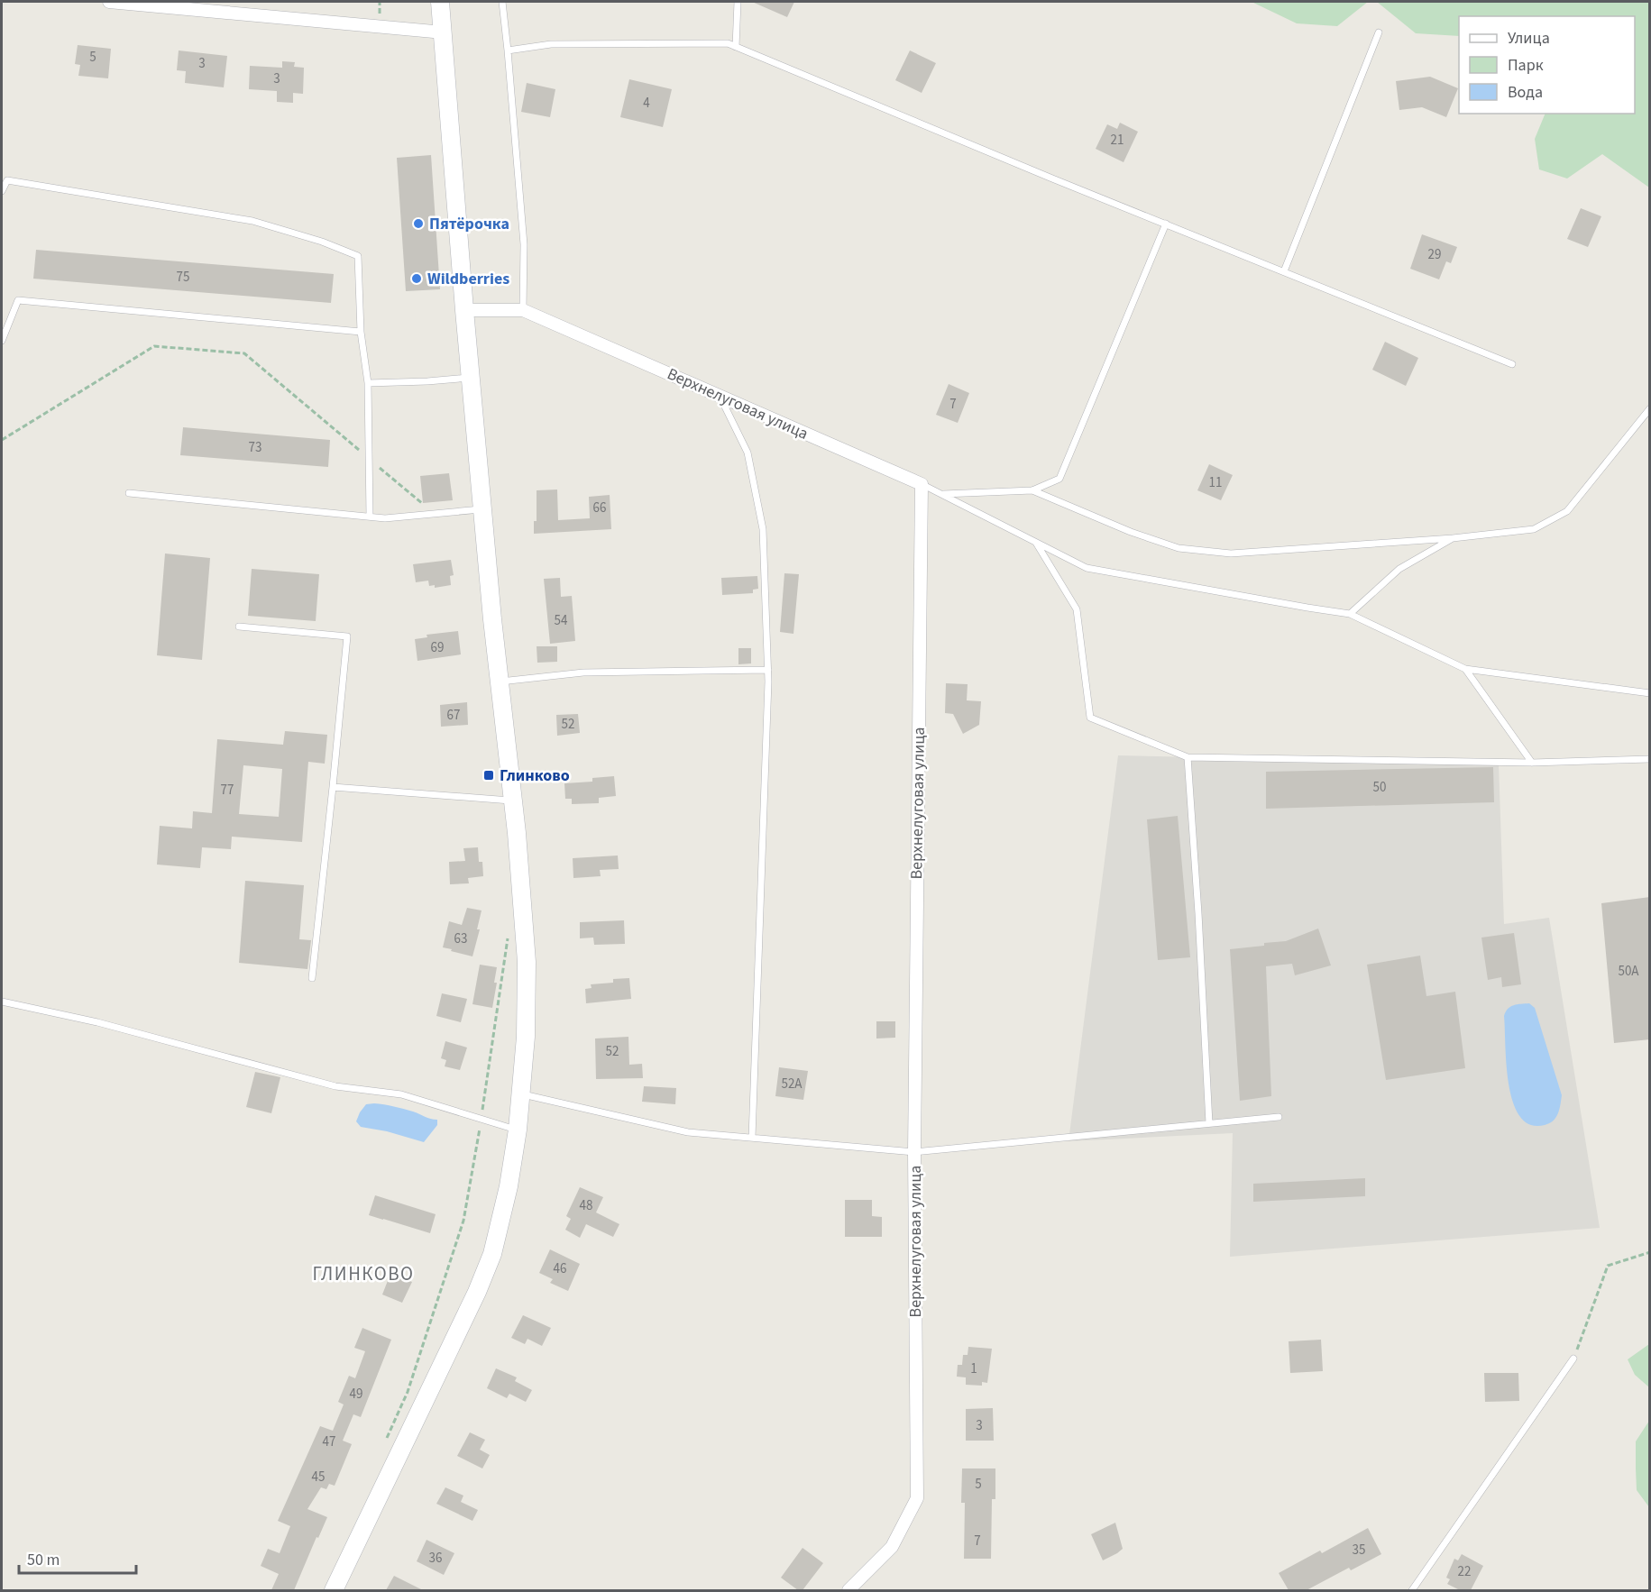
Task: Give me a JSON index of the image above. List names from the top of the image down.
{
  "streets": {
    "street": ["Верхнелуговая улица"]
  },
  "districts": ["ГЛИНКОВО"],
  "places": {
    "other": ["Пятёрочка", "Wildberries"],
    "transit": ["Глинково"]
  },
  "house_numbers": [
    "5",
    "3",
    "3",
    "4",
    "21",
    "29",
    "75",
    "7",
    "73",
    "11",
    "66",
    "54",
    "69",
    "67",
    "52",
    "50",
    "77",
    "63",
    "50А",
    "52",
    "52А",
    "48",
    "46",
    "1",
    "49",
    "3",
    "47",
    "45",
    "5",
    "7",
    "35",
    "36",
    "22"
  ],
  "legend": ["Улица", "Парк", "Вода"],
  "scale_bar": "50 m"
}
